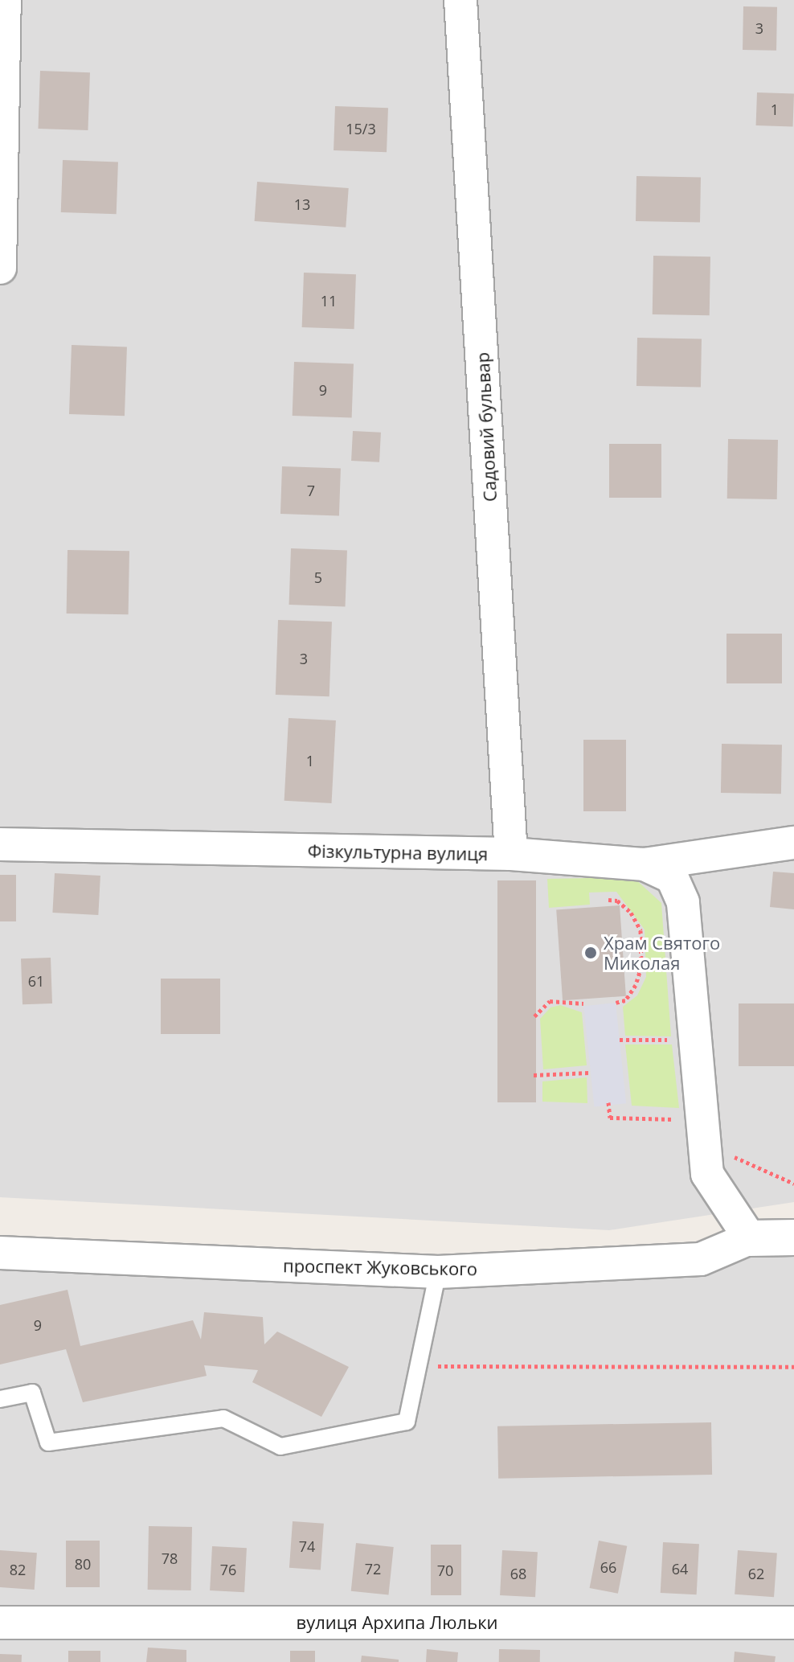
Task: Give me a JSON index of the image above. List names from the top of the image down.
{
  "streets": {
    "street": [
      "Садовий бульвар",
      "Фізкультурна вулиця",
      "проспект Жуковського",
      "вулиця Архипа Люльки"
    ]
  },
  "crossings": [
    ["Садовий бульвар", "Фізкультурна вулиця"]
  ],
  "places": ["Храм Святого Миколая"],
  "house_numbers": [
    "3",
    "1",
    "15/3",
    "13",
    "11",
    "9",
    "7",
    "5",
    "3",
    "1",
    "61",
    "9",
    "74",
    "78",
    "80",
    "66",
    "72",
    "64",
    "82",
    "76",
    "70",
    "68",
    "62"
  ]
}
